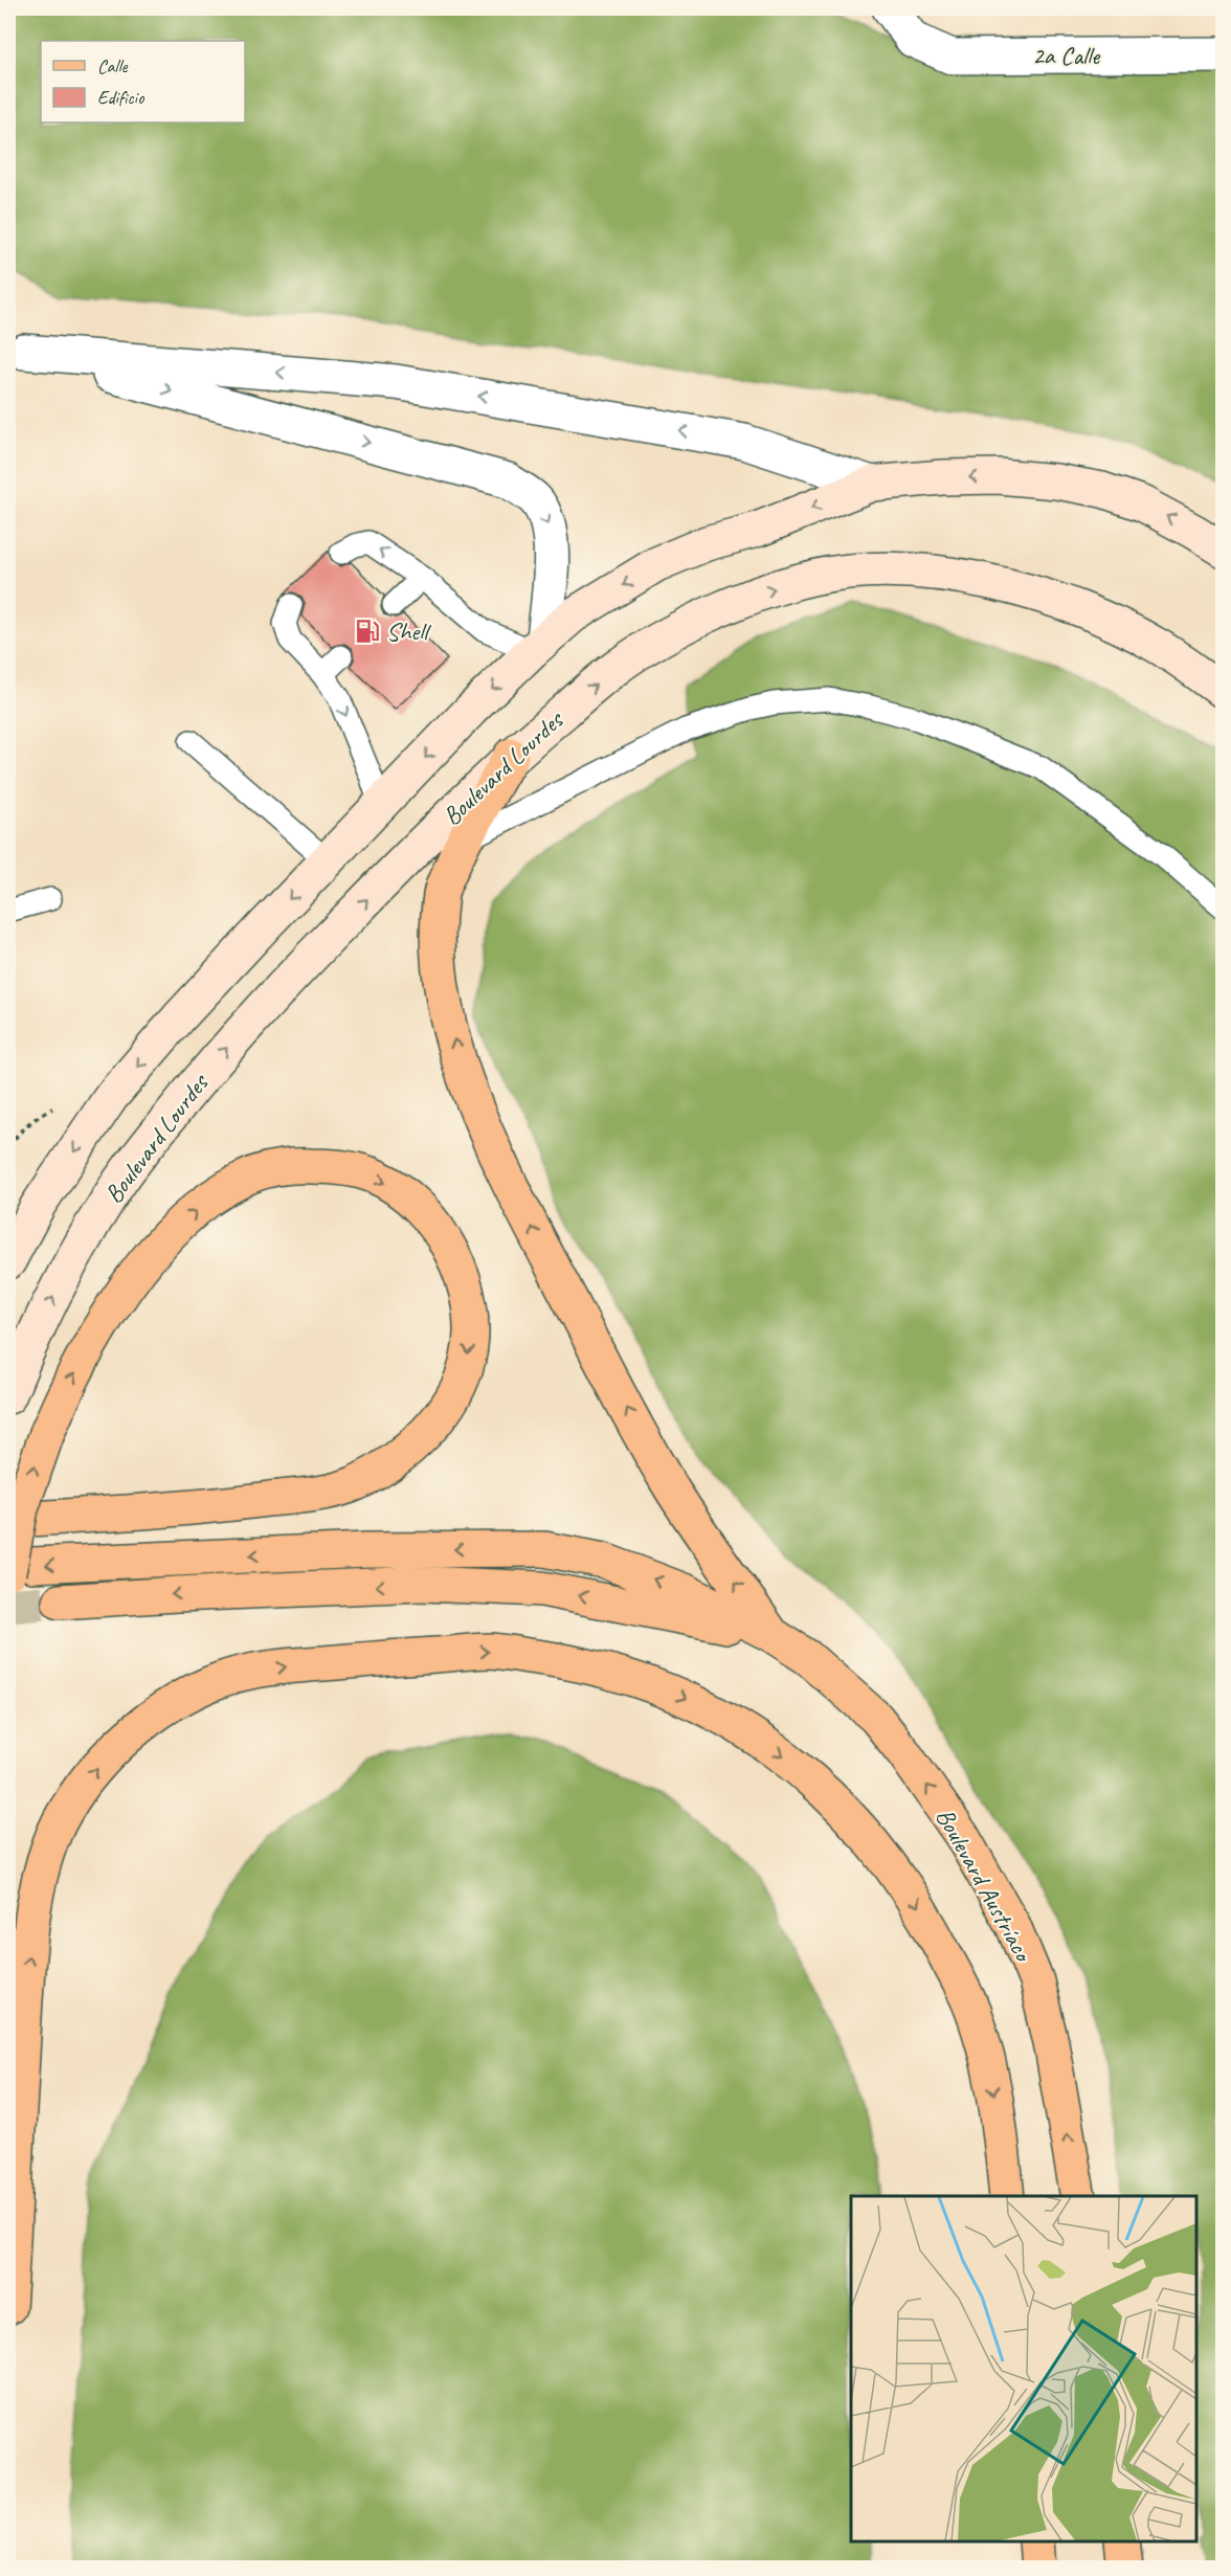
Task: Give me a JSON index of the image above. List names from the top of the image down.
{
  "streets": {
    "main road": ["Boulevard Lourdes", "Boulevard Austríaco"],
    "street": ["2a Calle"]
  },
  "one_way": ["Boulevard Austríaco"],
  "places": {
    "fuel station": ["Shell"]
  },
  "legend": ["Calle", "Edificio"]
}
